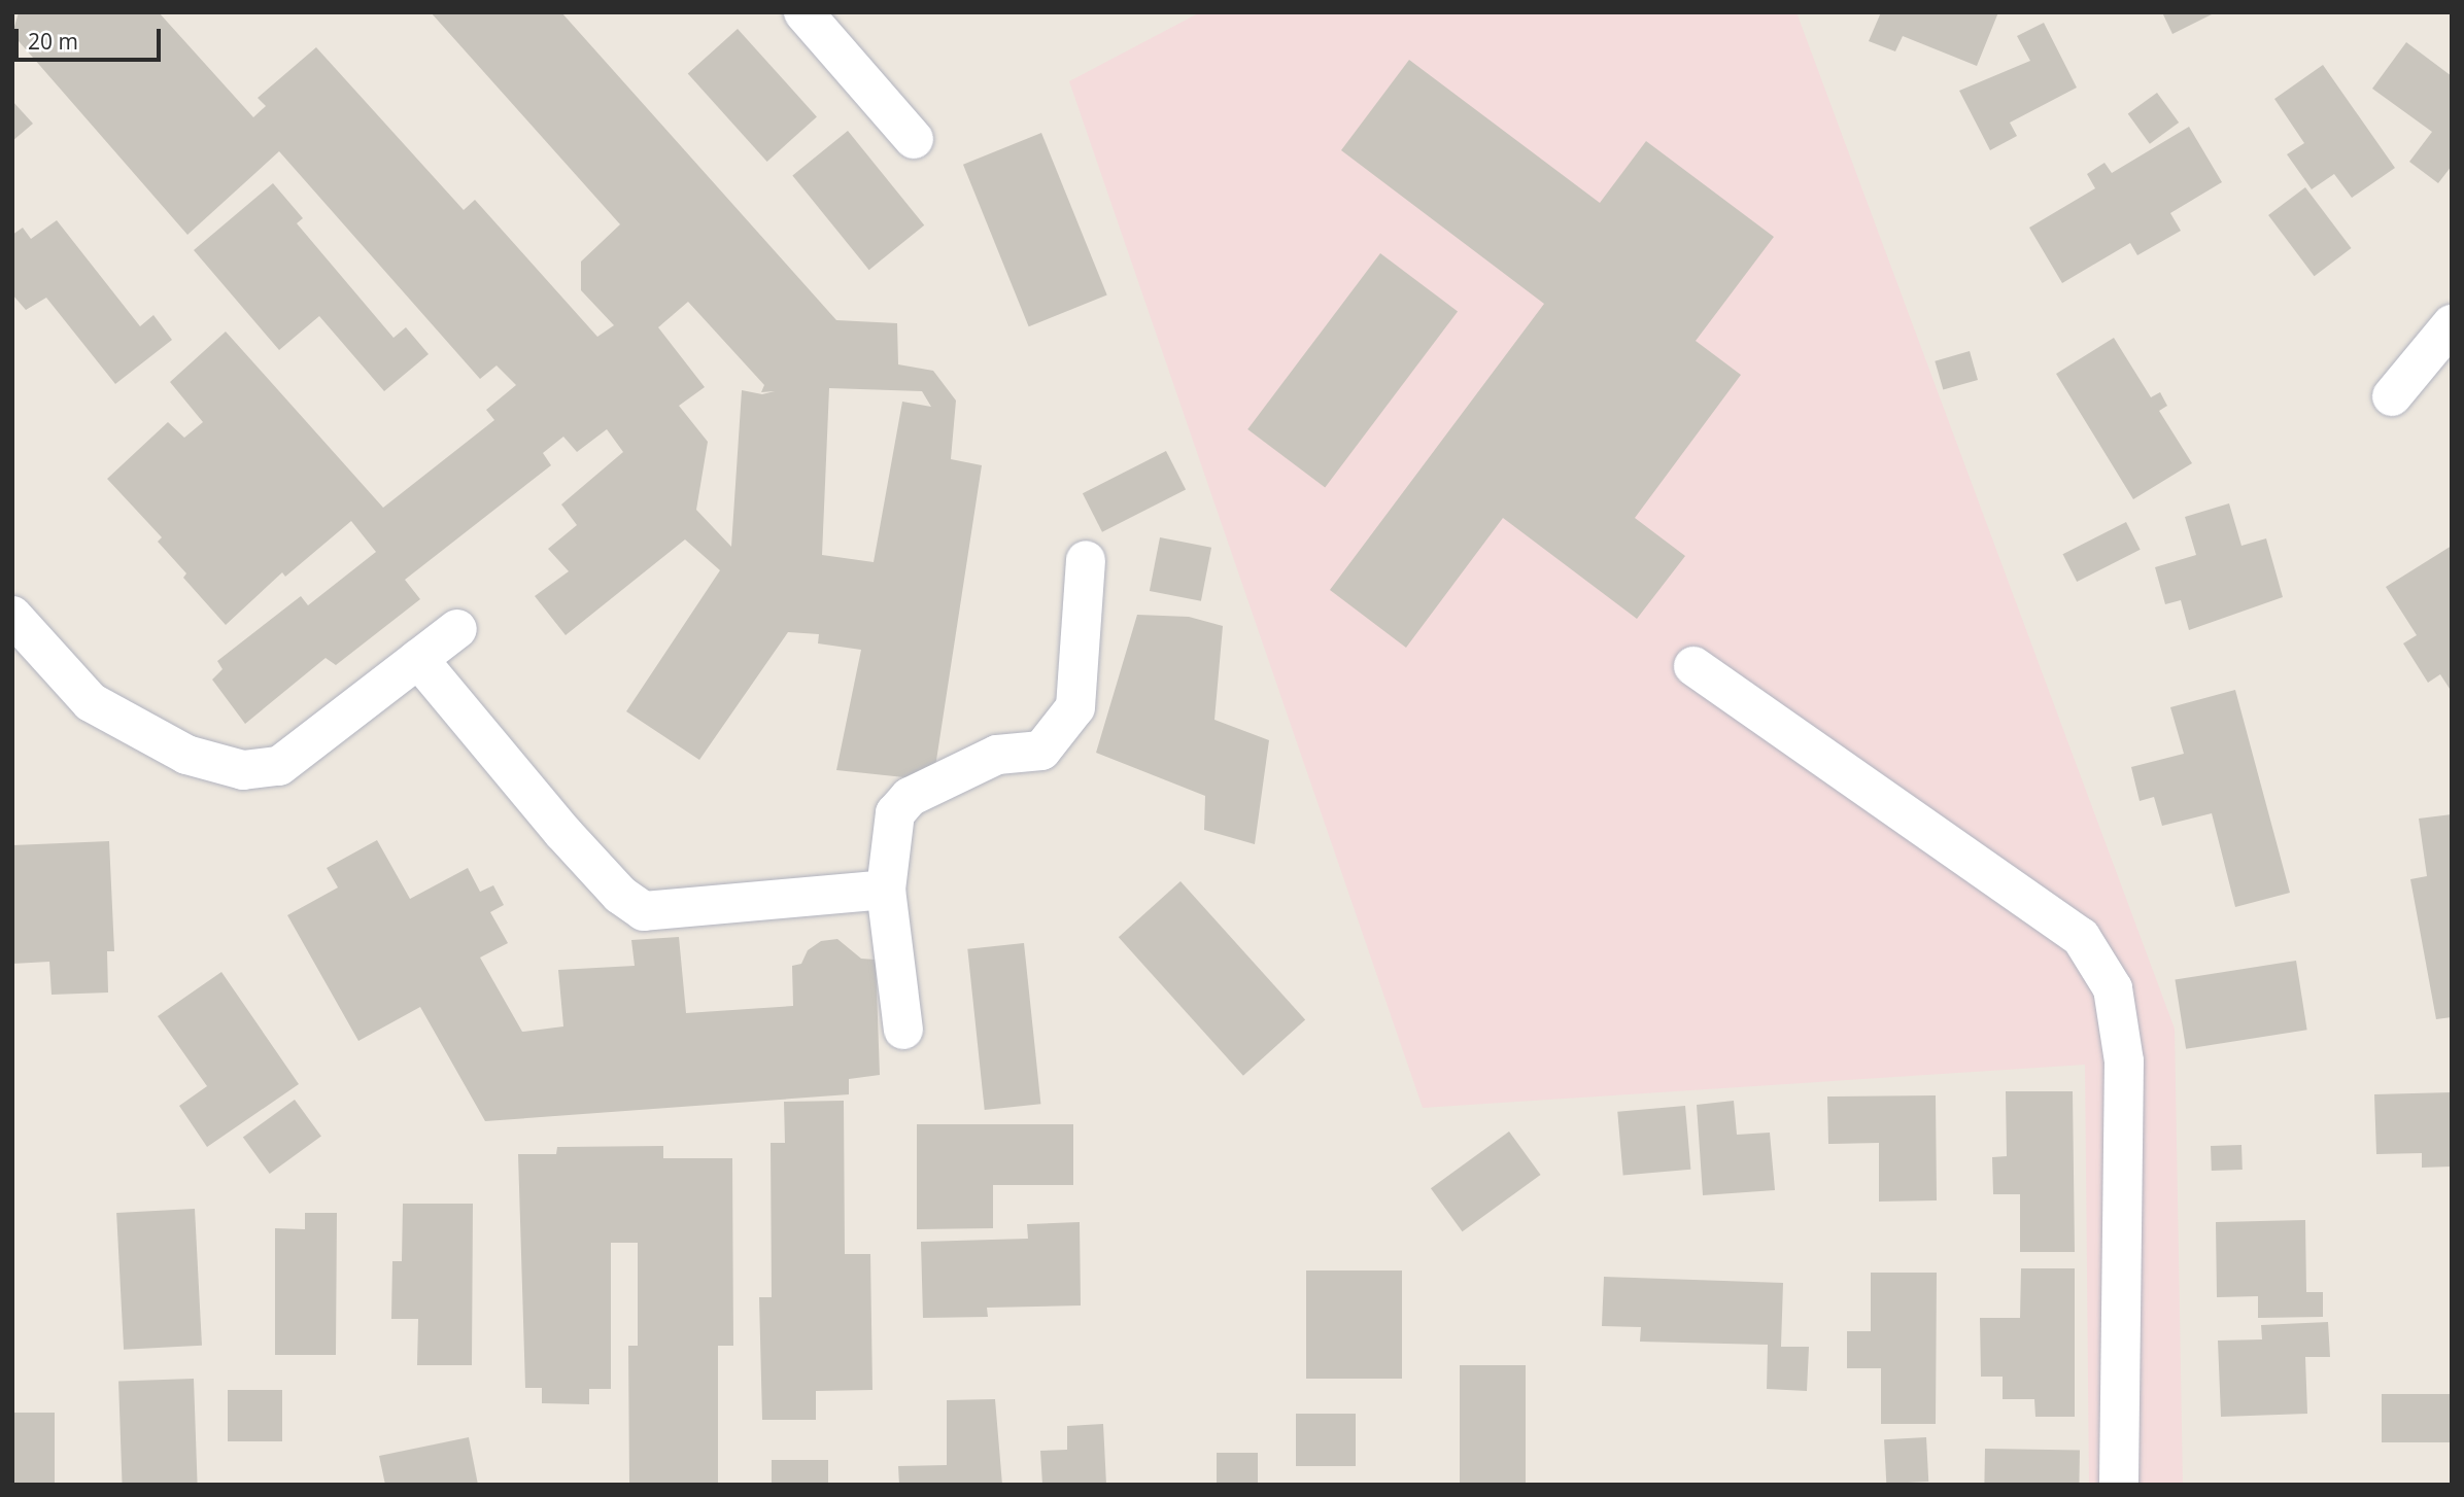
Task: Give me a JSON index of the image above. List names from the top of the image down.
{
  "scale_bar": "20 m"
}
